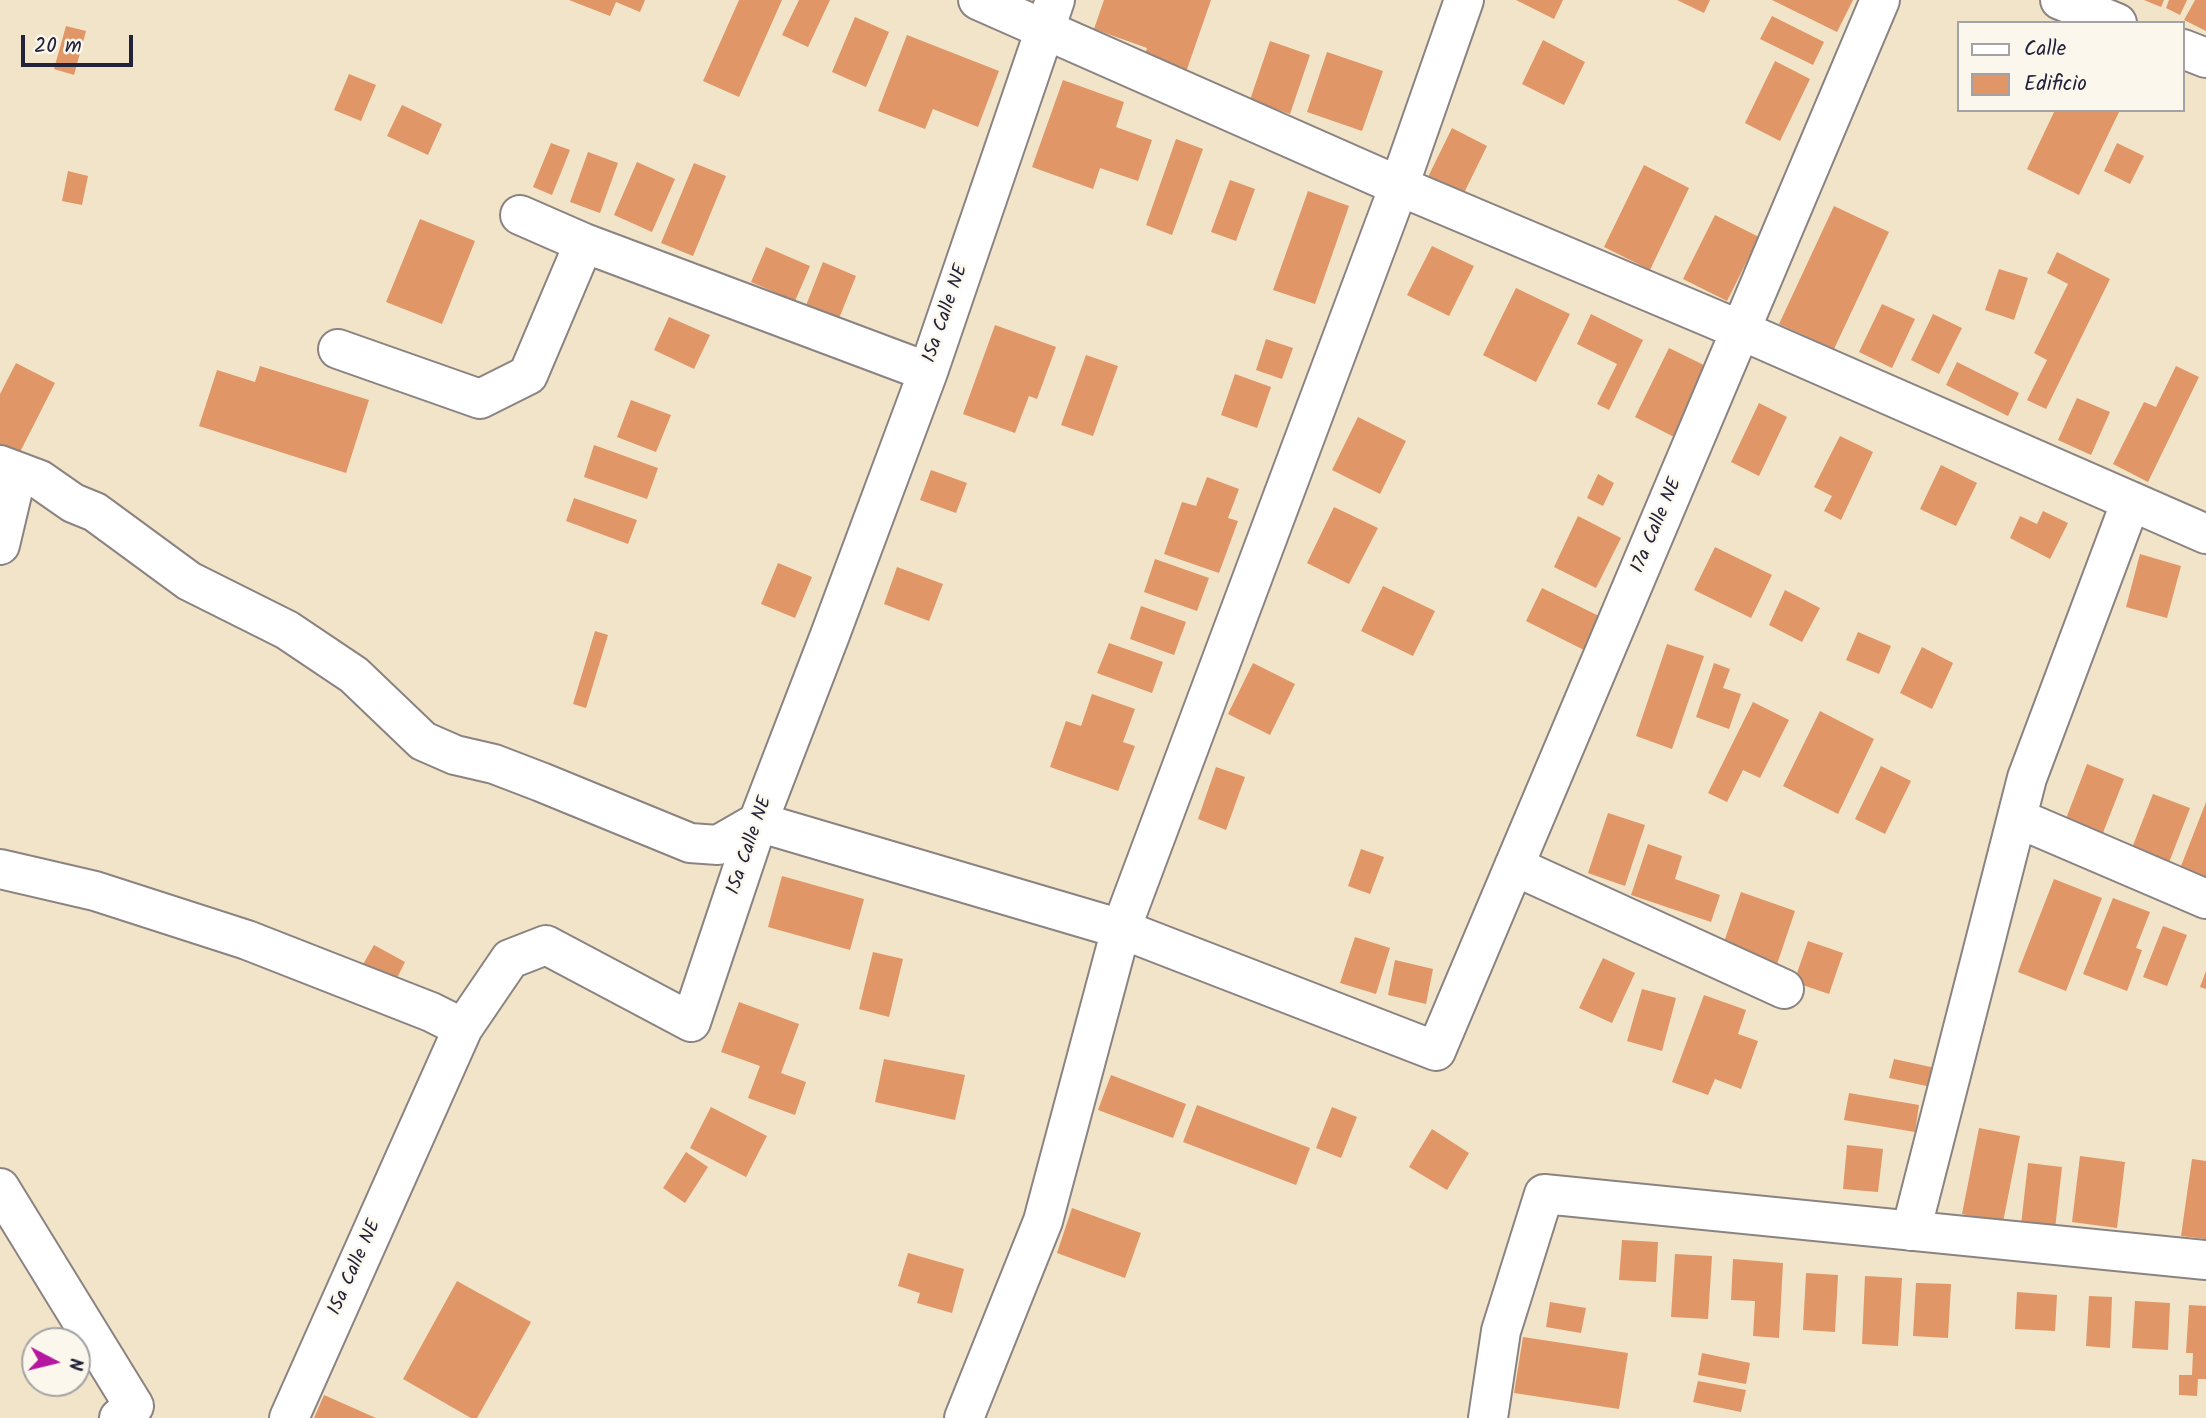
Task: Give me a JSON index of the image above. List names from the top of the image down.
{
  "streets": {
    "street": ["15a Calle NE", "17a Calle NE"]
  },
  "legend": ["Calle", "Edificio"],
  "scale_bar": "20 m",
  "north": "right"
}
